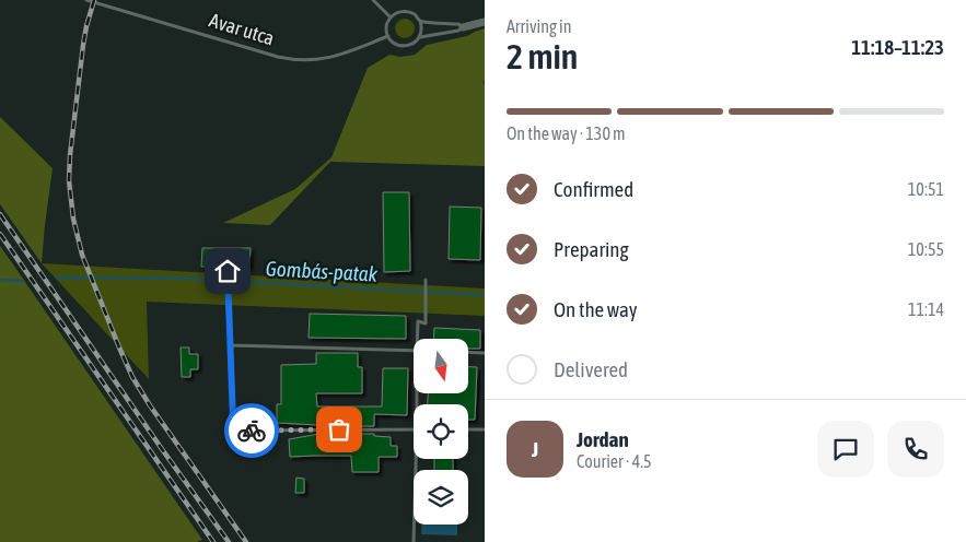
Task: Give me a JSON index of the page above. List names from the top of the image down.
{
  "streets": {
    "lane": ["Avar utca"]
  },
  "water": ["Gombás-patak"],
  "north": "bottom",
  "page": {
    "heading": ["2 min", "Arriving in", "11:18–11:23"],
    "panel": ["Jordan", "Courier · 4.5"],
    "bar": "On the way · 130 m",
    "list": [
      ["Confirmed", "10:51"],
      ["Preparing", "10:55"],
      ["On the way", "11:14"],
      "Delivered"
    ],
    "round": "J"
  }
}
